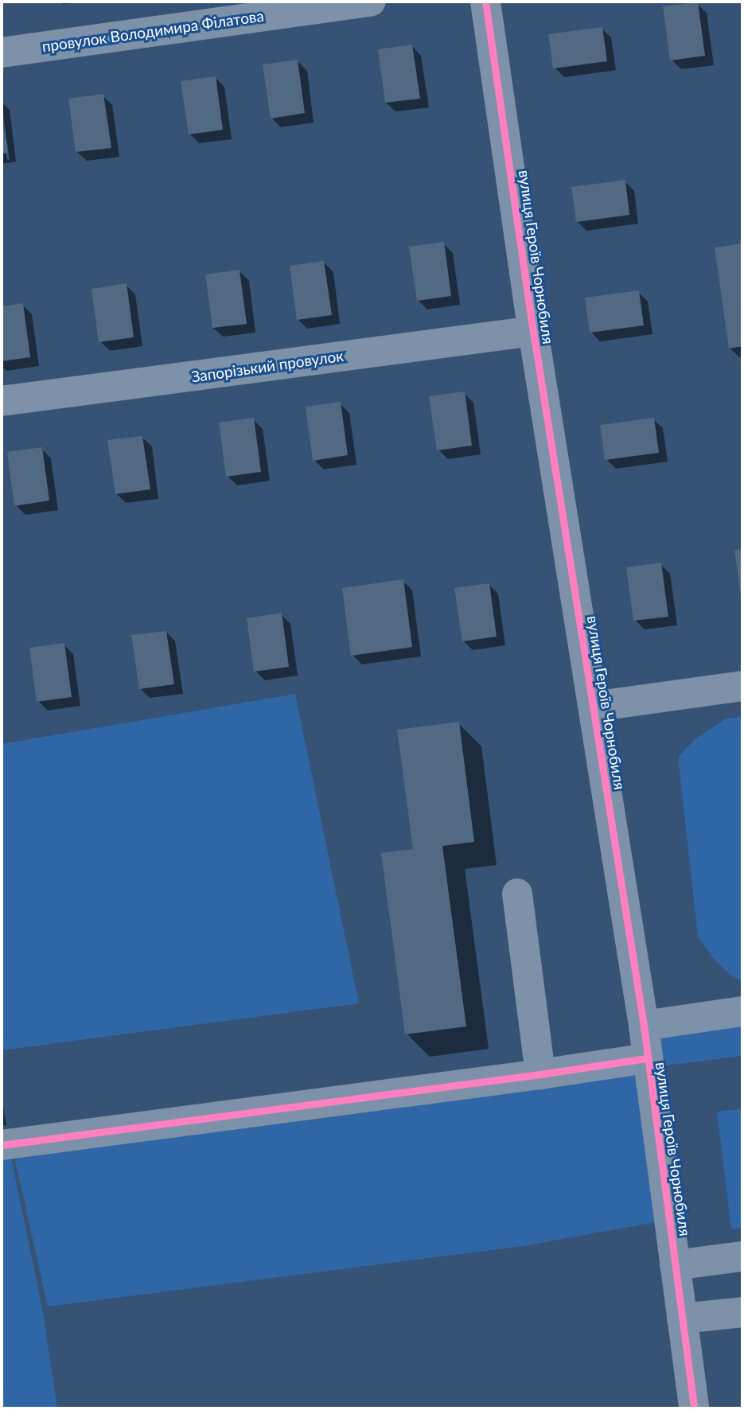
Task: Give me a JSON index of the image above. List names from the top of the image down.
{
  "streets": {
    "street": ["провулок Володимира Філатова", "вулиця Героїв Чорнобиля", "Запорізький провулок"]
  },
  "crossings": [
    ["вулиця Героїв Чорнобиля", "Запорізький провулок"]
  ]
}
